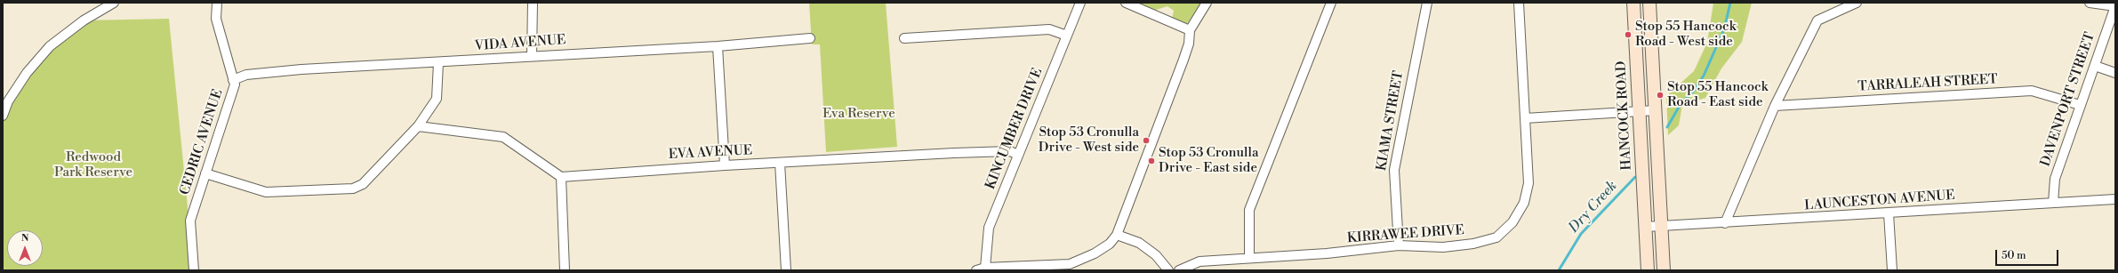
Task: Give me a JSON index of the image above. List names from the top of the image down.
{
  "streets": {
    "main road": ["HANCOCK ROAD"],
    "street": [
      "VIDA AVENUE",
      "TARRALEAH STREET",
      "DAVENPORT STREET",
      "KIAMA STREET",
      "KINCUMBER DRIVE",
      "CEDRIC AVENUE",
      "EVA AVENUE",
      "LAUNCESTON AVENUE",
      "KIRRAWEE DRIVE"
    ]
  },
  "crossings": [
    ["VIDA AVENUE", "CEDRIC AVENUE"],
    ["TARRALEAH STREET", "DAVENPORT STREET"],
    ["DAVENPORT STREET", "LAUNCESTON AVENUE"],
    ["HANCOCK ROAD", "LAUNCESTON AVENUE"],
    ["KIAMA STREET", "KIRRAWEE DRIVE"],
    ["KINCUMBER DRIVE", "EVA AVENUE"]
  ],
  "water": ["Dry Creek"],
  "parks": ["Eva Reserve", "Redwood Park Reserve"],
  "places": [
    "Stop 55 Hancock Road - West side",
    "Stop 55 Hancock Road - East side",
    "Stop 53 Cronulla Drive - West side",
    "Stop 53 Cronulla Drive - East side"
  ],
  "scale_bar": "50 m",
  "north": "top"
}
